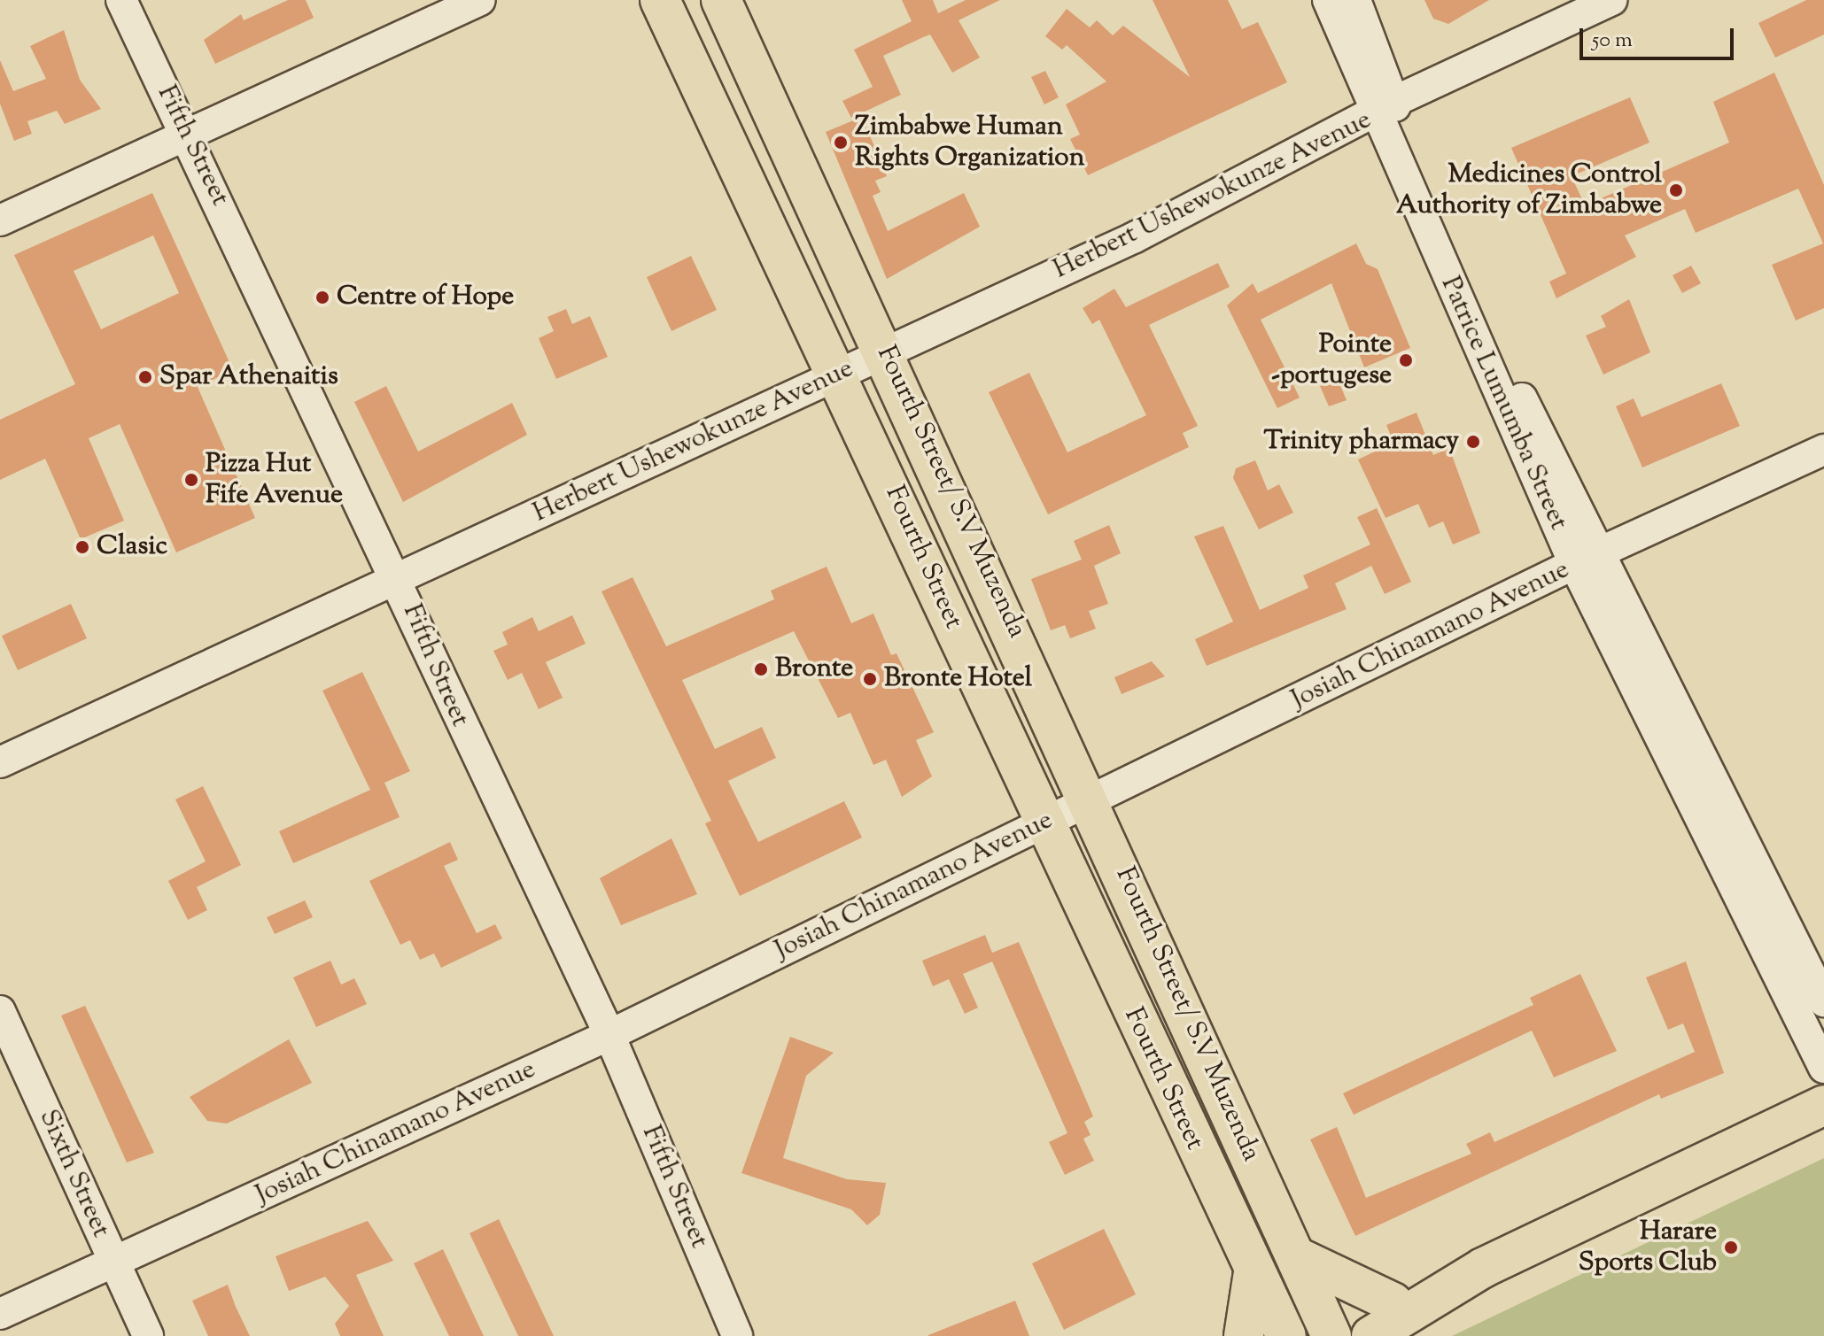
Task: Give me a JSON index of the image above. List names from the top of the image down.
{
  "streets": {
    "main road": ["Fourth Street/ S.V Muzenda", "Fourth Street"],
    "street": [
      "Fifth Street",
      "Herbert Ushewokunze Avenue",
      "Patrice Lumumba Street",
      "Josiah Chinamano Avenue",
      "Sixth Street"
    ]
  },
  "crossings": [
    ["Fifth Street", "Herbert Ushewokunze Avenue"],
    ["Fifth Street", "Josiah Chinamano Avenue"],
    ["Herbert Ushewokunze Avenue", "Patrice Lumumba Street"],
    ["Herbert Ushewokunze Avenue", "Fourth Street/ S.V Muzenda"],
    ["Herbert Ushewokunze Avenue", "Fourth Street"],
    ["Patrice Lumumba Street", "Josiah Chinamano Avenue"],
    ["Fourth Street/ S.V Muzenda", "Josiah Chinamano Avenue"],
    ["Fourth Street", "Josiah Chinamano Avenue"],
    ["Josiah Chinamano Avenue", "Sixth Street"]
  ],
  "places": [
    "Zimbabwe Human Rights Organization",
    "Medicines Control Authority of Zimbabwe",
    "Centre of Hope",
    "Pointe -portugese",
    "Spar Athenaitis",
    "Trinity pharmacy",
    "Pizza Hut Fife Avenue",
    "Clasic",
    "Bronte",
    "Bronte Hotel",
    "Harare Sports Club"
  ],
  "scale_bar": "50 m"
}
